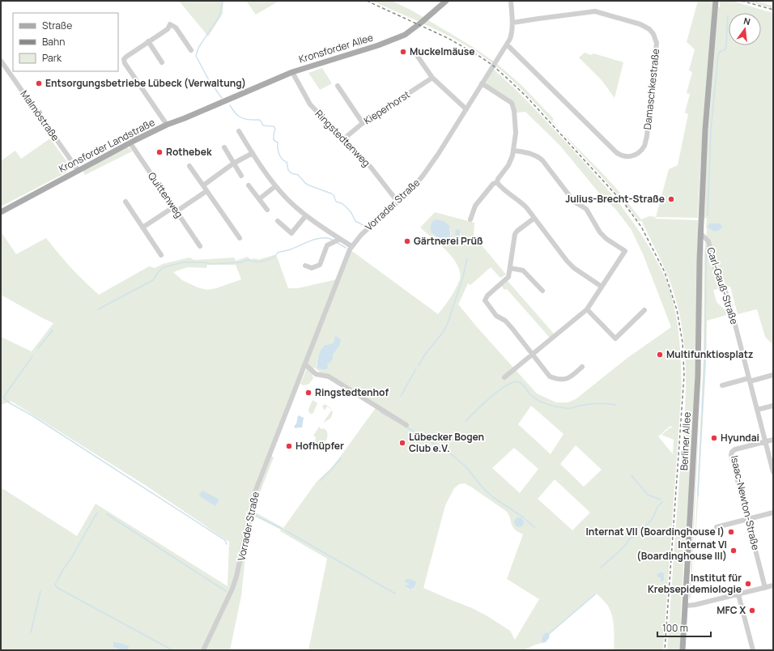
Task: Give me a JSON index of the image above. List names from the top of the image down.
{
  "streets": {
    "main road": ["Kronsforder Allee", "Kronsforder Landstraße", "Berliner Allee"],
    "street": [
      "Damaschkestraße",
      "Kieperhorst",
      "Malmöstraße",
      "Ringstedtenweg",
      "Quittenweg",
      "Vorrader Straße",
      "Carl-Gauß-Straße",
      "Isaac-Newton-Straße"
    ]
  },
  "crossings": [
    ["Kronsforder Allee", "Ringstedtenweg"],
    ["Kronsforder Allee", "Kronsforder Landstraße"],
    ["Damaschkestraße", "Vorrader Straße"],
    ["Kieperhorst", "Ringstedtenweg"],
    ["Malmöstraße", "Kronsforder Landstraße"],
    ["Ringstedtenweg", "Vorrader Straße"],
    ["Kronsforder Landstraße", "Quittenweg"],
    ["Carl-Gauß-Straße", "Berliner Allee"],
    ["Carl-Gauß-Straße", "Isaac-Newton-Straße"]
  ],
  "places": [
    "Muckelmäuse",
    "Entsorgungsbetriebe Lübeck (Verwaltung)",
    "Rothebek",
    "Julius-Brecht-Straße",
    "Gärtnerei Prüß",
    "Multifunktiosplatz",
    "Ringstedtenhof",
    "Hyundai",
    "Lübecker Bogen Club e.V.",
    "Hofhüpfer",
    "Internat VII (Boardinghouse I)",
    "Internat VI (Boardinghouse III)",
    "Institut für Krebsepidemiologie",
    "MFC X"
  ],
  "legend": ["Straße", "Bahn", "Park"],
  "scale_bar": "100 m",
  "north": "top"
}
